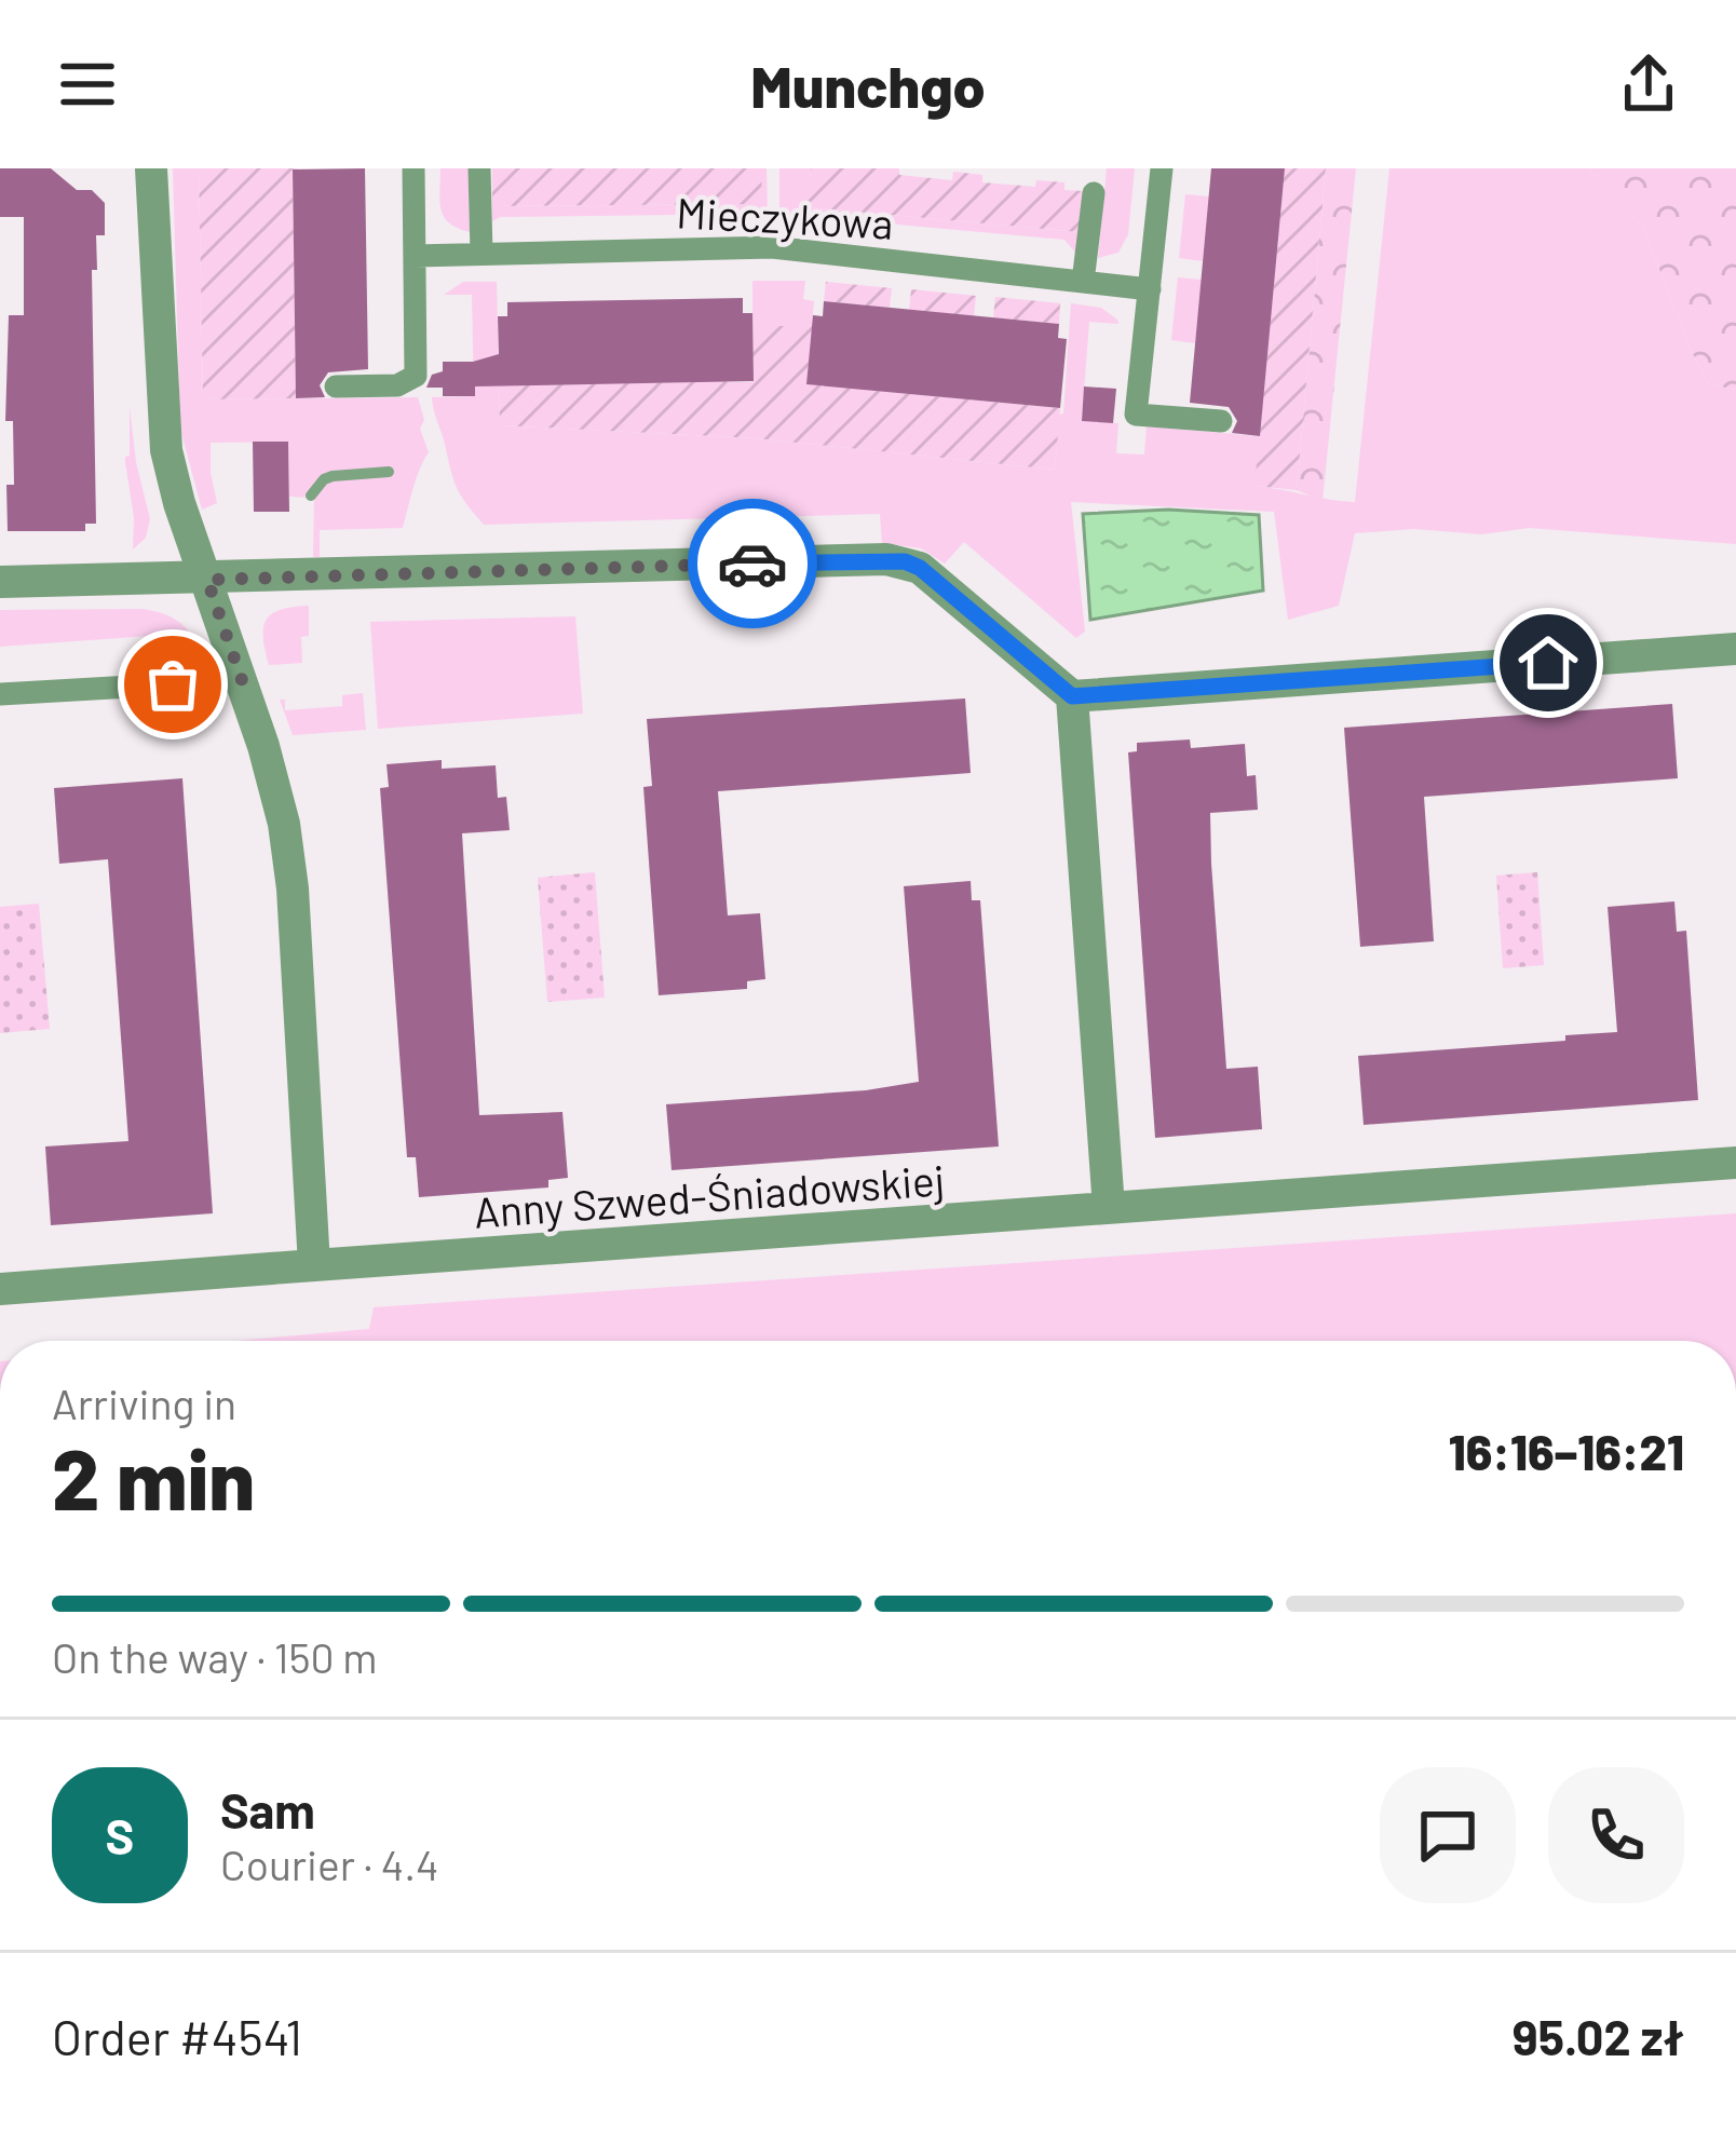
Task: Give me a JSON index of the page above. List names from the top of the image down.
{
  "streets": {
    "street": ["Anny Szwed-Śniadowskiej"],
    "lane": ["Mieczykowa"]
  },
  "page": {
    "header": "Munchgo",
    "heading": ["2 min", "Arriving in", "16:16–16:21"],
    "panel": [
      "Sam",
      "Courier · 4.4",
      "Order #4541",
      "95.02 zł"
    ],
    "bar": "On the way · 150 m",
    "round": "S"
  }
}
